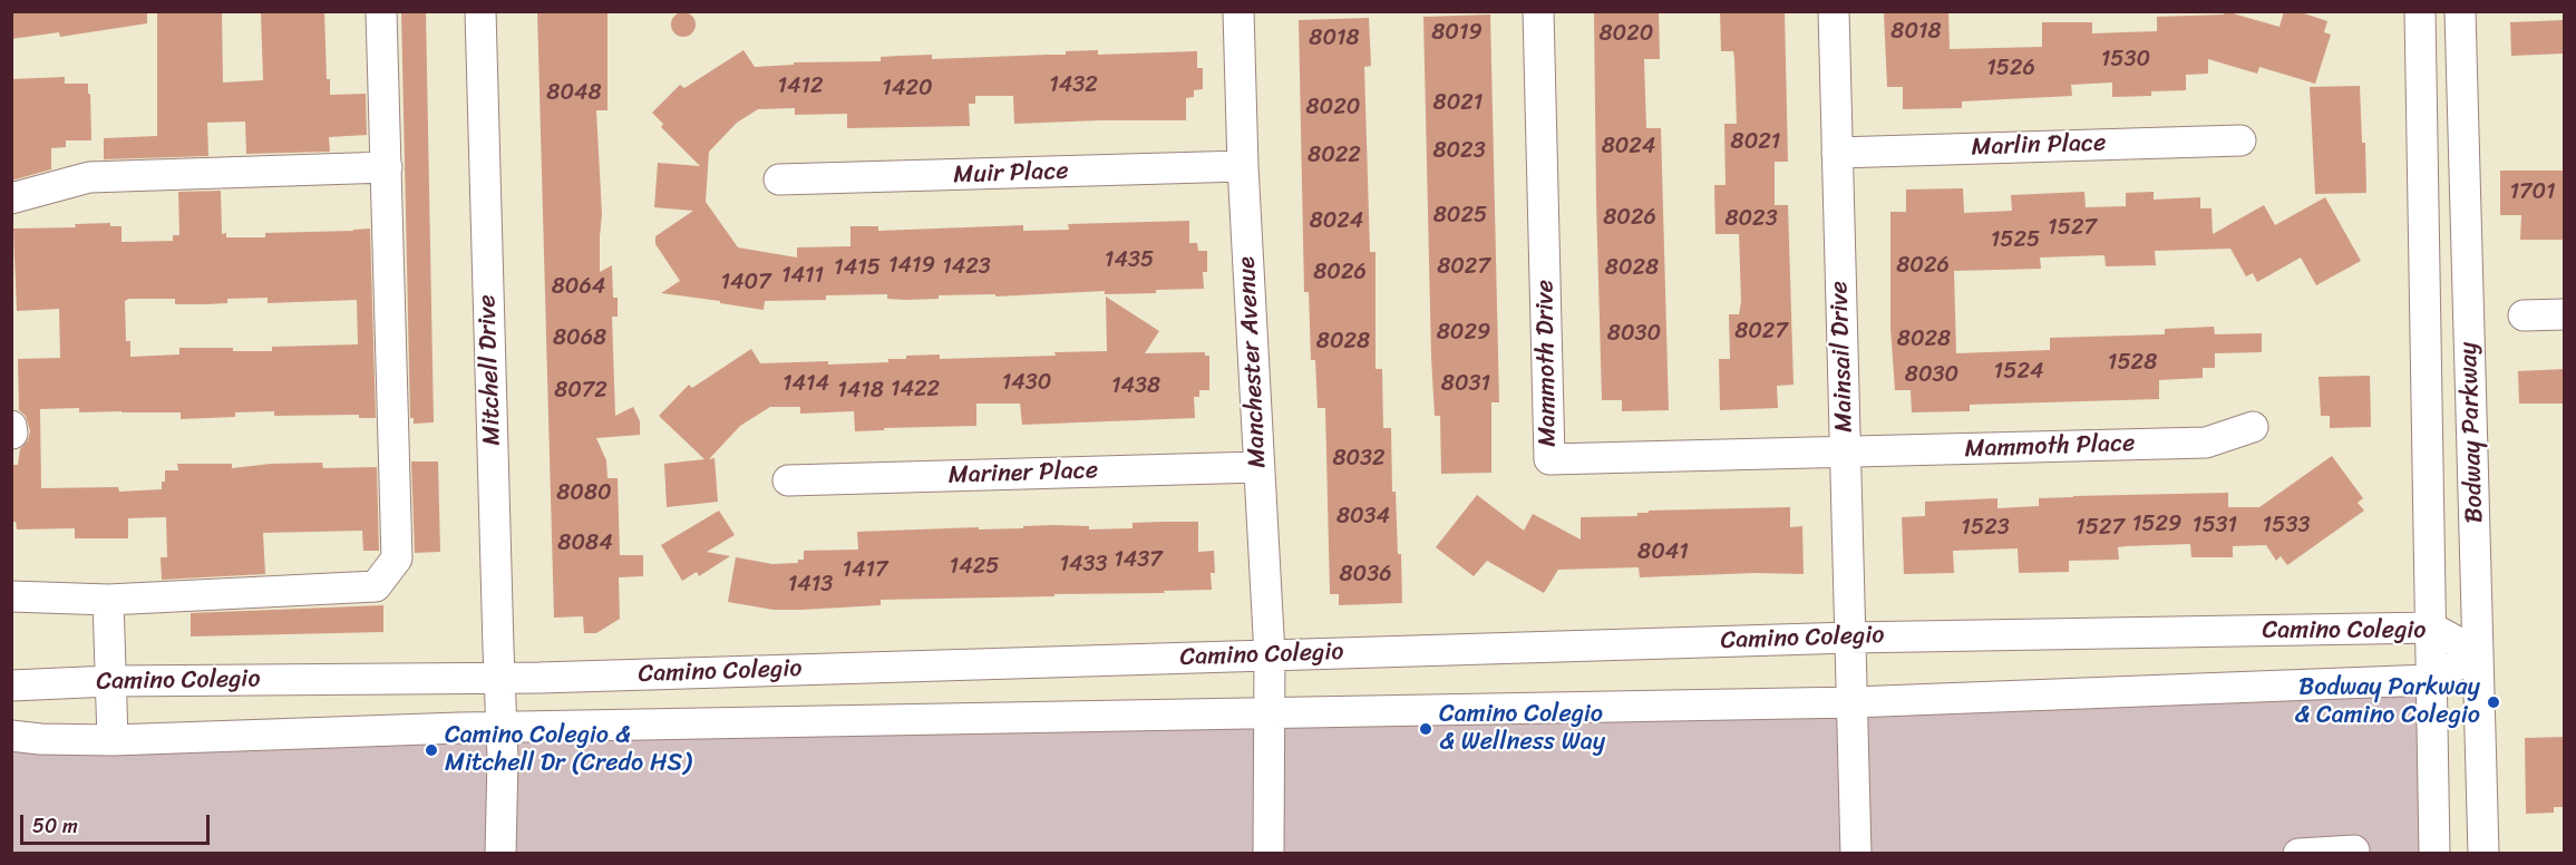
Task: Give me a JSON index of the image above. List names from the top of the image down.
{
  "streets": {
    "street": [
      "Marlin Place",
      "Muir Place",
      "Mainsail Drive",
      "Manchester Avenue",
      "Mammoth Drive",
      "Mitchell Drive",
      "Bodway Parkway",
      "Mammoth Place",
      "Mariner Place",
      "Camino Colegio"
    ]
  },
  "crossings": [
    ["Marlin Place", "Mainsail Drive"],
    ["Muir Place", "Manchester Avenue"],
    ["Mainsail Drive", "Mammoth Drive"],
    ["Mainsail Drive", "Mammoth Place"],
    ["Mainsail Drive", "Camino Colegio"],
    ["Manchester Avenue", "Mariner Place"],
    ["Manchester Avenue", "Camino Colegio"],
    ["Mammoth Drive", "Mammoth Place"],
    ["Mitchell Drive", "Camino Colegio"],
    ["Bodway Parkway", "Camino Colegio"]
  ],
  "places": ["Bodway Parkway & Camino Colegio", "Camino Colegio & Wellness Way", "Camino Colegio & Mitchell Dr (Credo HS)"],
  "house_numbers": [
    "8018",
    "8019",
    "8020",
    "8018",
    "1530",
    "1526",
    "1432",
    "1412",
    "1420",
    "8048",
    "8021",
    "8020",
    "8021",
    "8024",
    "8023",
    "8022",
    "1701",
    "8025",
    "8026",
    "8023",
    "8024",
    "1527",
    "1525",
    "1435",
    "1419",
    "8026",
    "1423",
    "8027",
    "1415",
    "8028",
    "8026",
    "1411",
    "1407",
    "8064",
    "8027",
    "8029",
    "8030",
    "8068",
    "8028",
    "8028",
    "1528",
    "1524",
    "8030",
    "1430",
    "1414",
    "8031",
    "1438",
    "1422",
    "8072",
    "1418",
    "8032",
    "8080",
    "8034",
    "1529",
    "1531",
    "1533",
    "1523",
    "1527",
    "8084",
    "8041",
    "1437",
    "1433",
    "1425",
    "1417",
    "8036",
    "1413"
  ],
  "scale_bar": "50 m"
}
